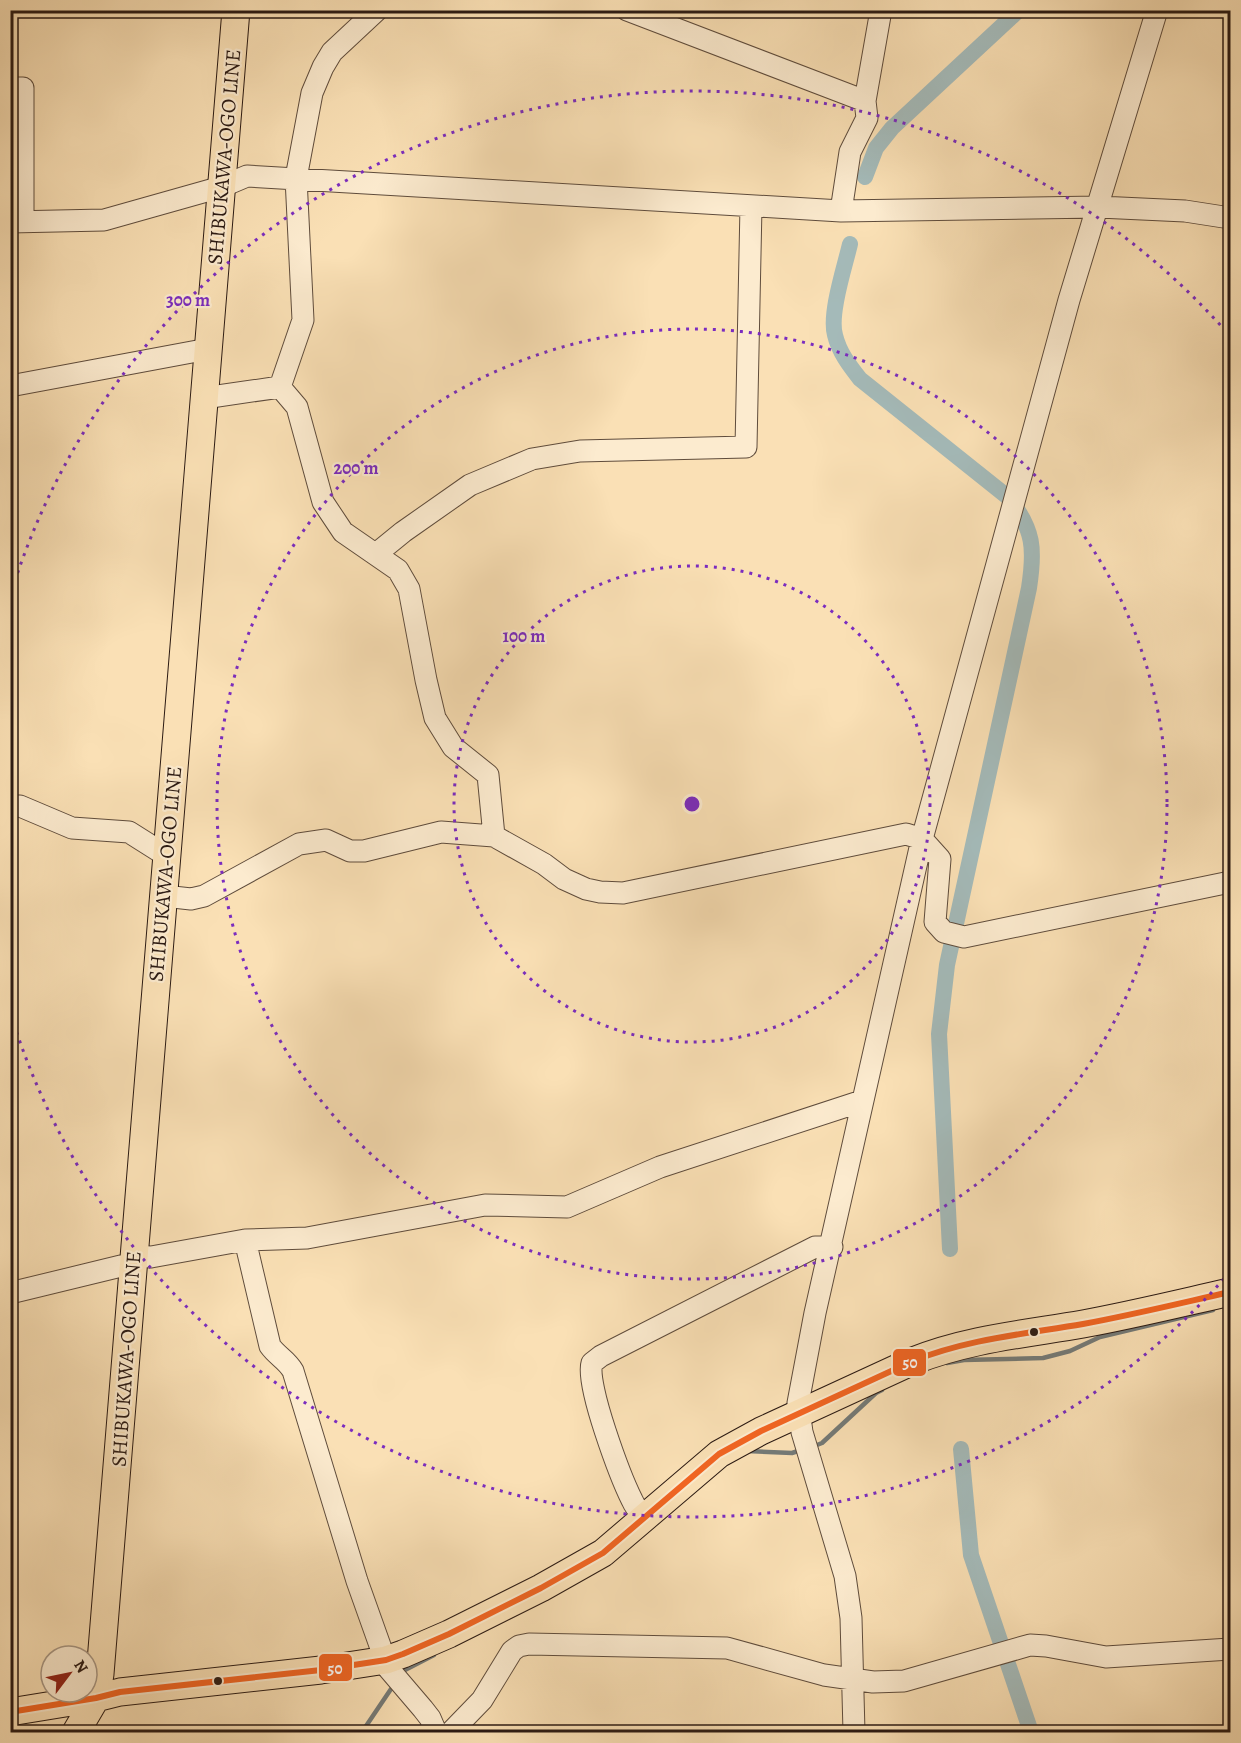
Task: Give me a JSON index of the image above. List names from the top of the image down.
{
  "streets": {
    "main road": ["SHIBUKAWA-OGO LINE"]
  },
  "lines": ["transit line 50"],
  "north": "top right",
  "rings": ["300 m", "200 m", "100 m"]
}
